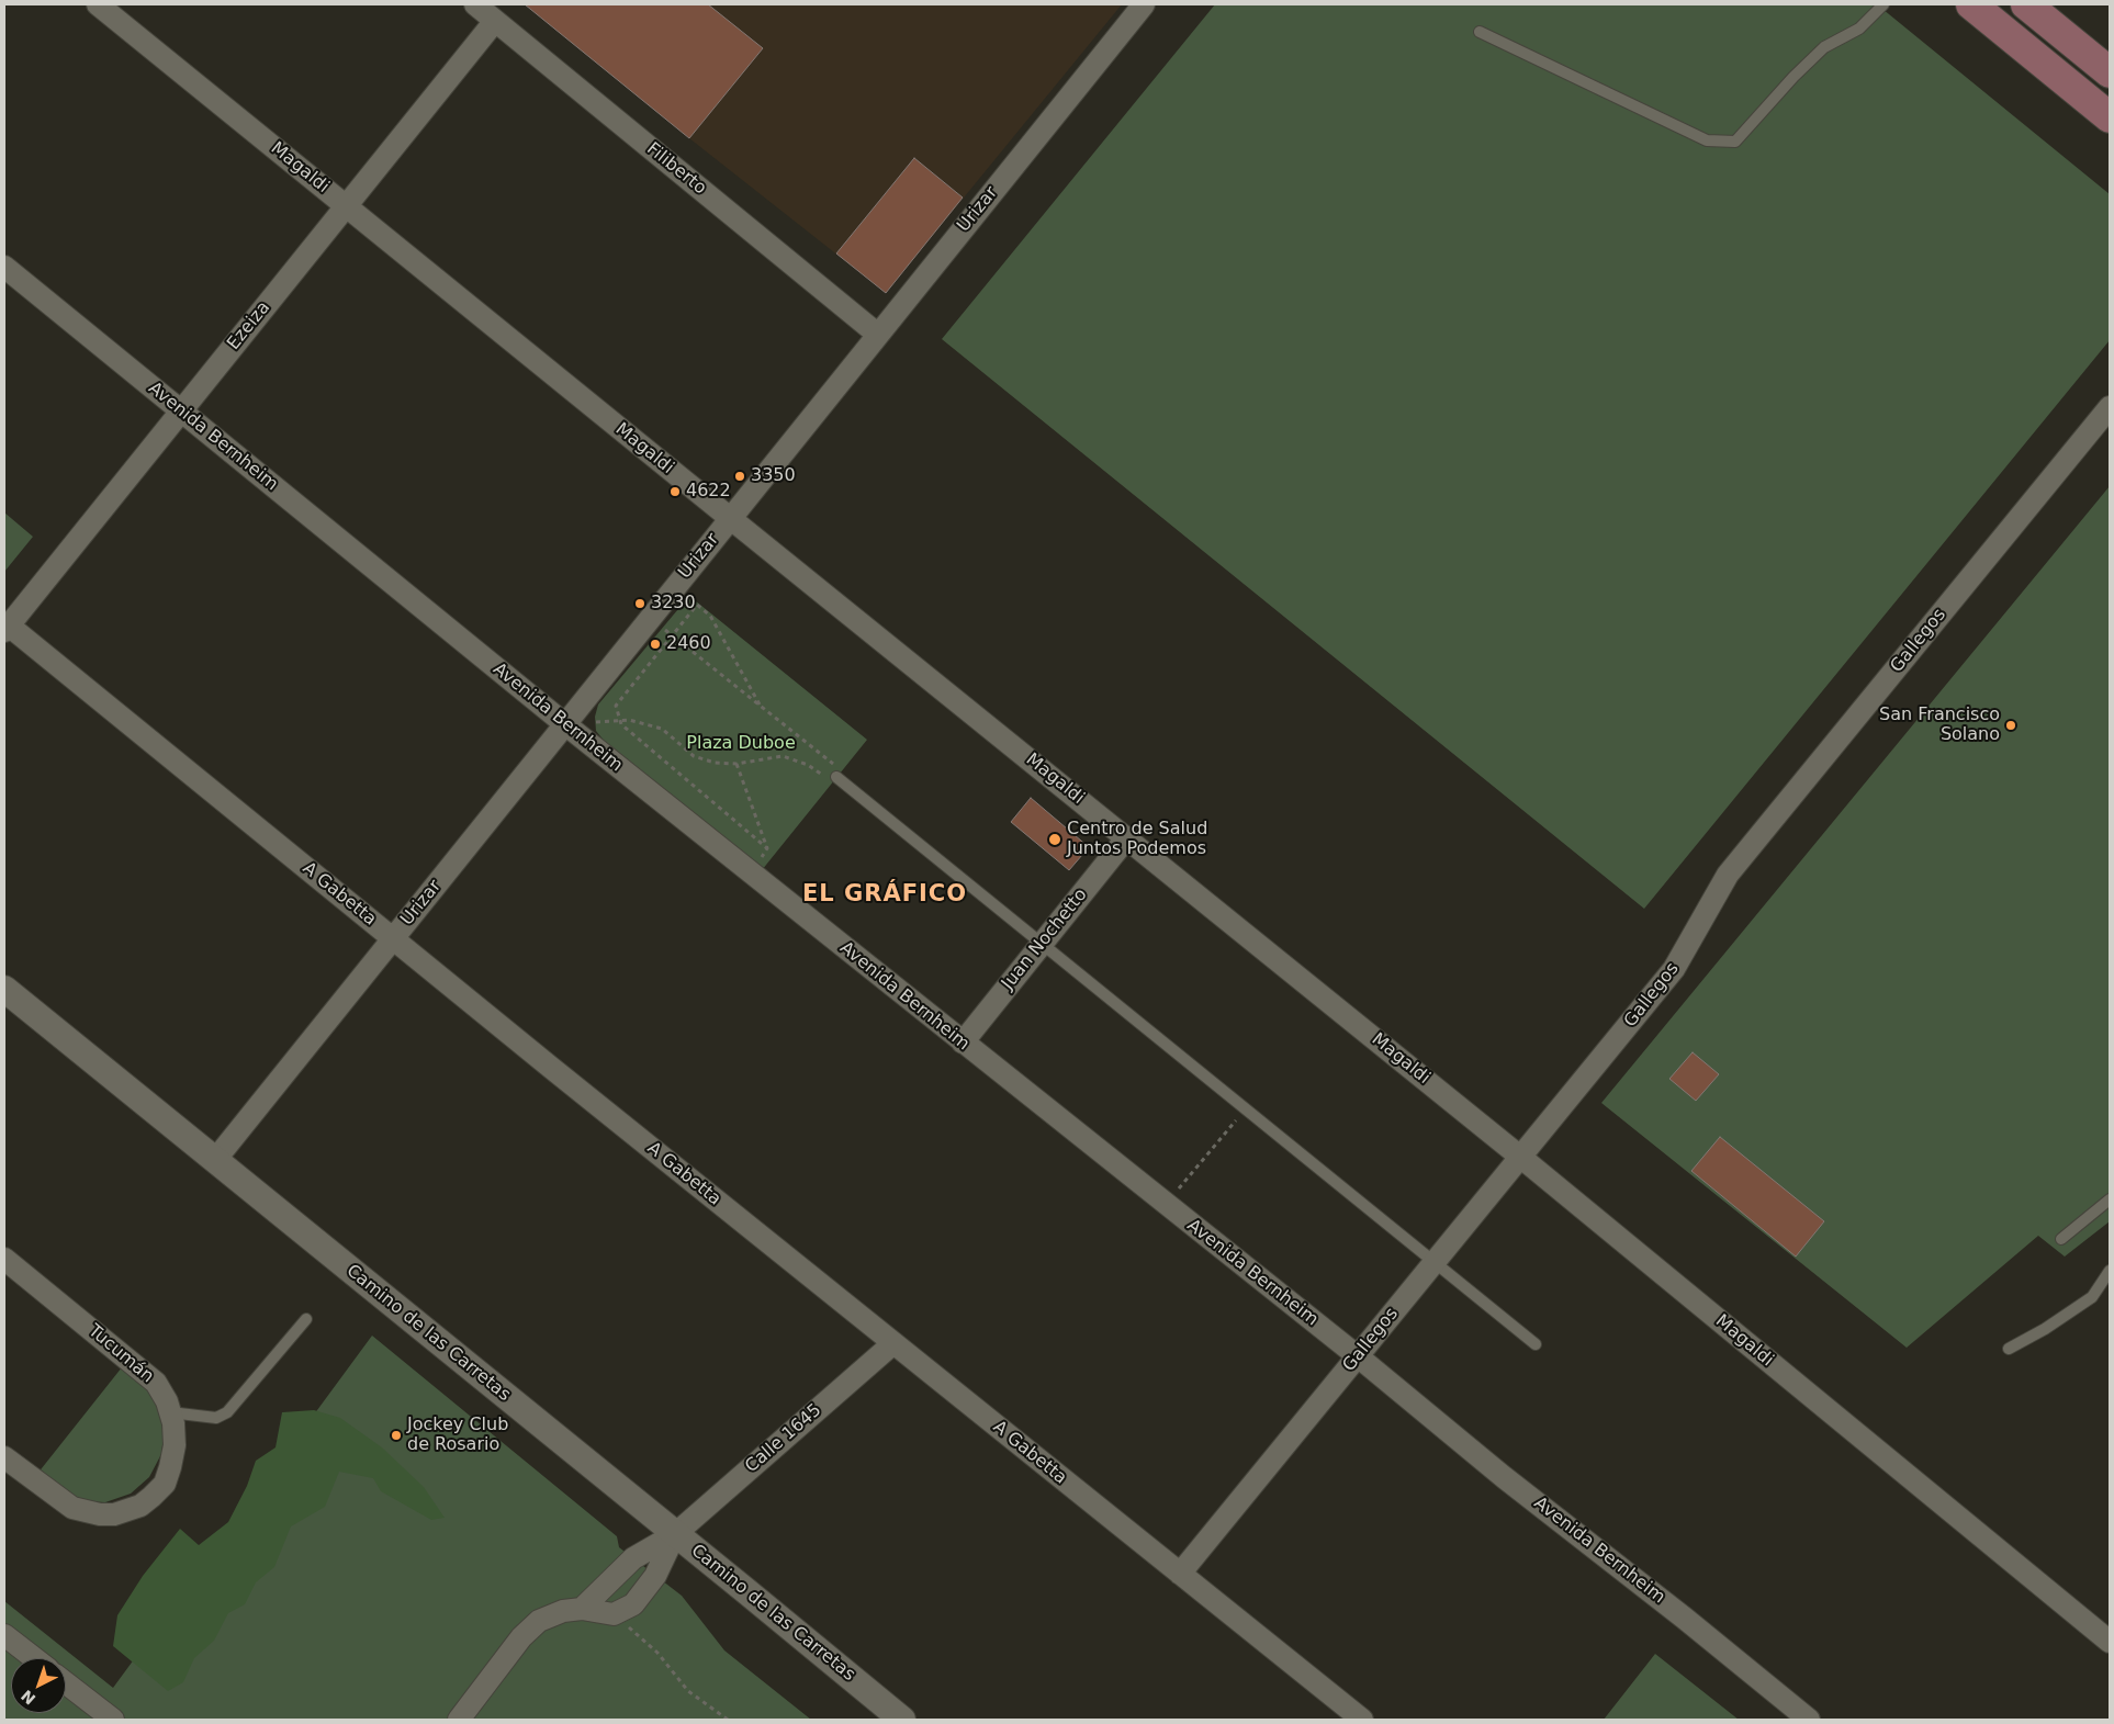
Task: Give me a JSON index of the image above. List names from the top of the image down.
{
  "streets": {
    "street": [
      "Magaldi",
      "Filiberto",
      "Urizar",
      "Ezeiza",
      "Avenida Bernheim",
      "Gallegos",
      "A Gabetta",
      "Juan Nochetto",
      "Camino de las Carretas",
      "Tucumán",
      "Calle 1645"
    ]
  },
  "crossings": [
    ["Magaldi", "Urizar"],
    ["Magaldi", "Ezeiza"],
    ["Magaldi", "Gallegos"],
    ["Magaldi", "Juan Nochetto"],
    ["Filiberto", "Urizar"],
    ["Filiberto", "Ezeiza"],
    ["Urizar", "Avenida Bernheim"],
    ["Urizar", "A Gabetta"],
    ["Urizar", "Camino de las Carretas"],
    ["Ezeiza", "Avenida Bernheim"],
    ["Ezeiza", "A Gabetta"],
    ["Avenida Bernheim", "Gallegos"],
    ["Avenida Bernheim", "Juan Nochetto"],
    ["Gallegos", "A Gabetta"],
    ["A Gabetta", "Calle 1645"],
    ["Camino de las Carretas", "Calle 1645"]
  ],
  "districts": ["EL GRÁFICO"],
  "parks": ["Plaza Duboe"],
  "places": [
    "3350",
    "4622",
    "3230",
    "2460",
    "San Francisco Solano",
    "Centro de Salud Juntos Podemos",
    "Jockey Club de Rosario"
  ],
  "north": "bottom left"
}
